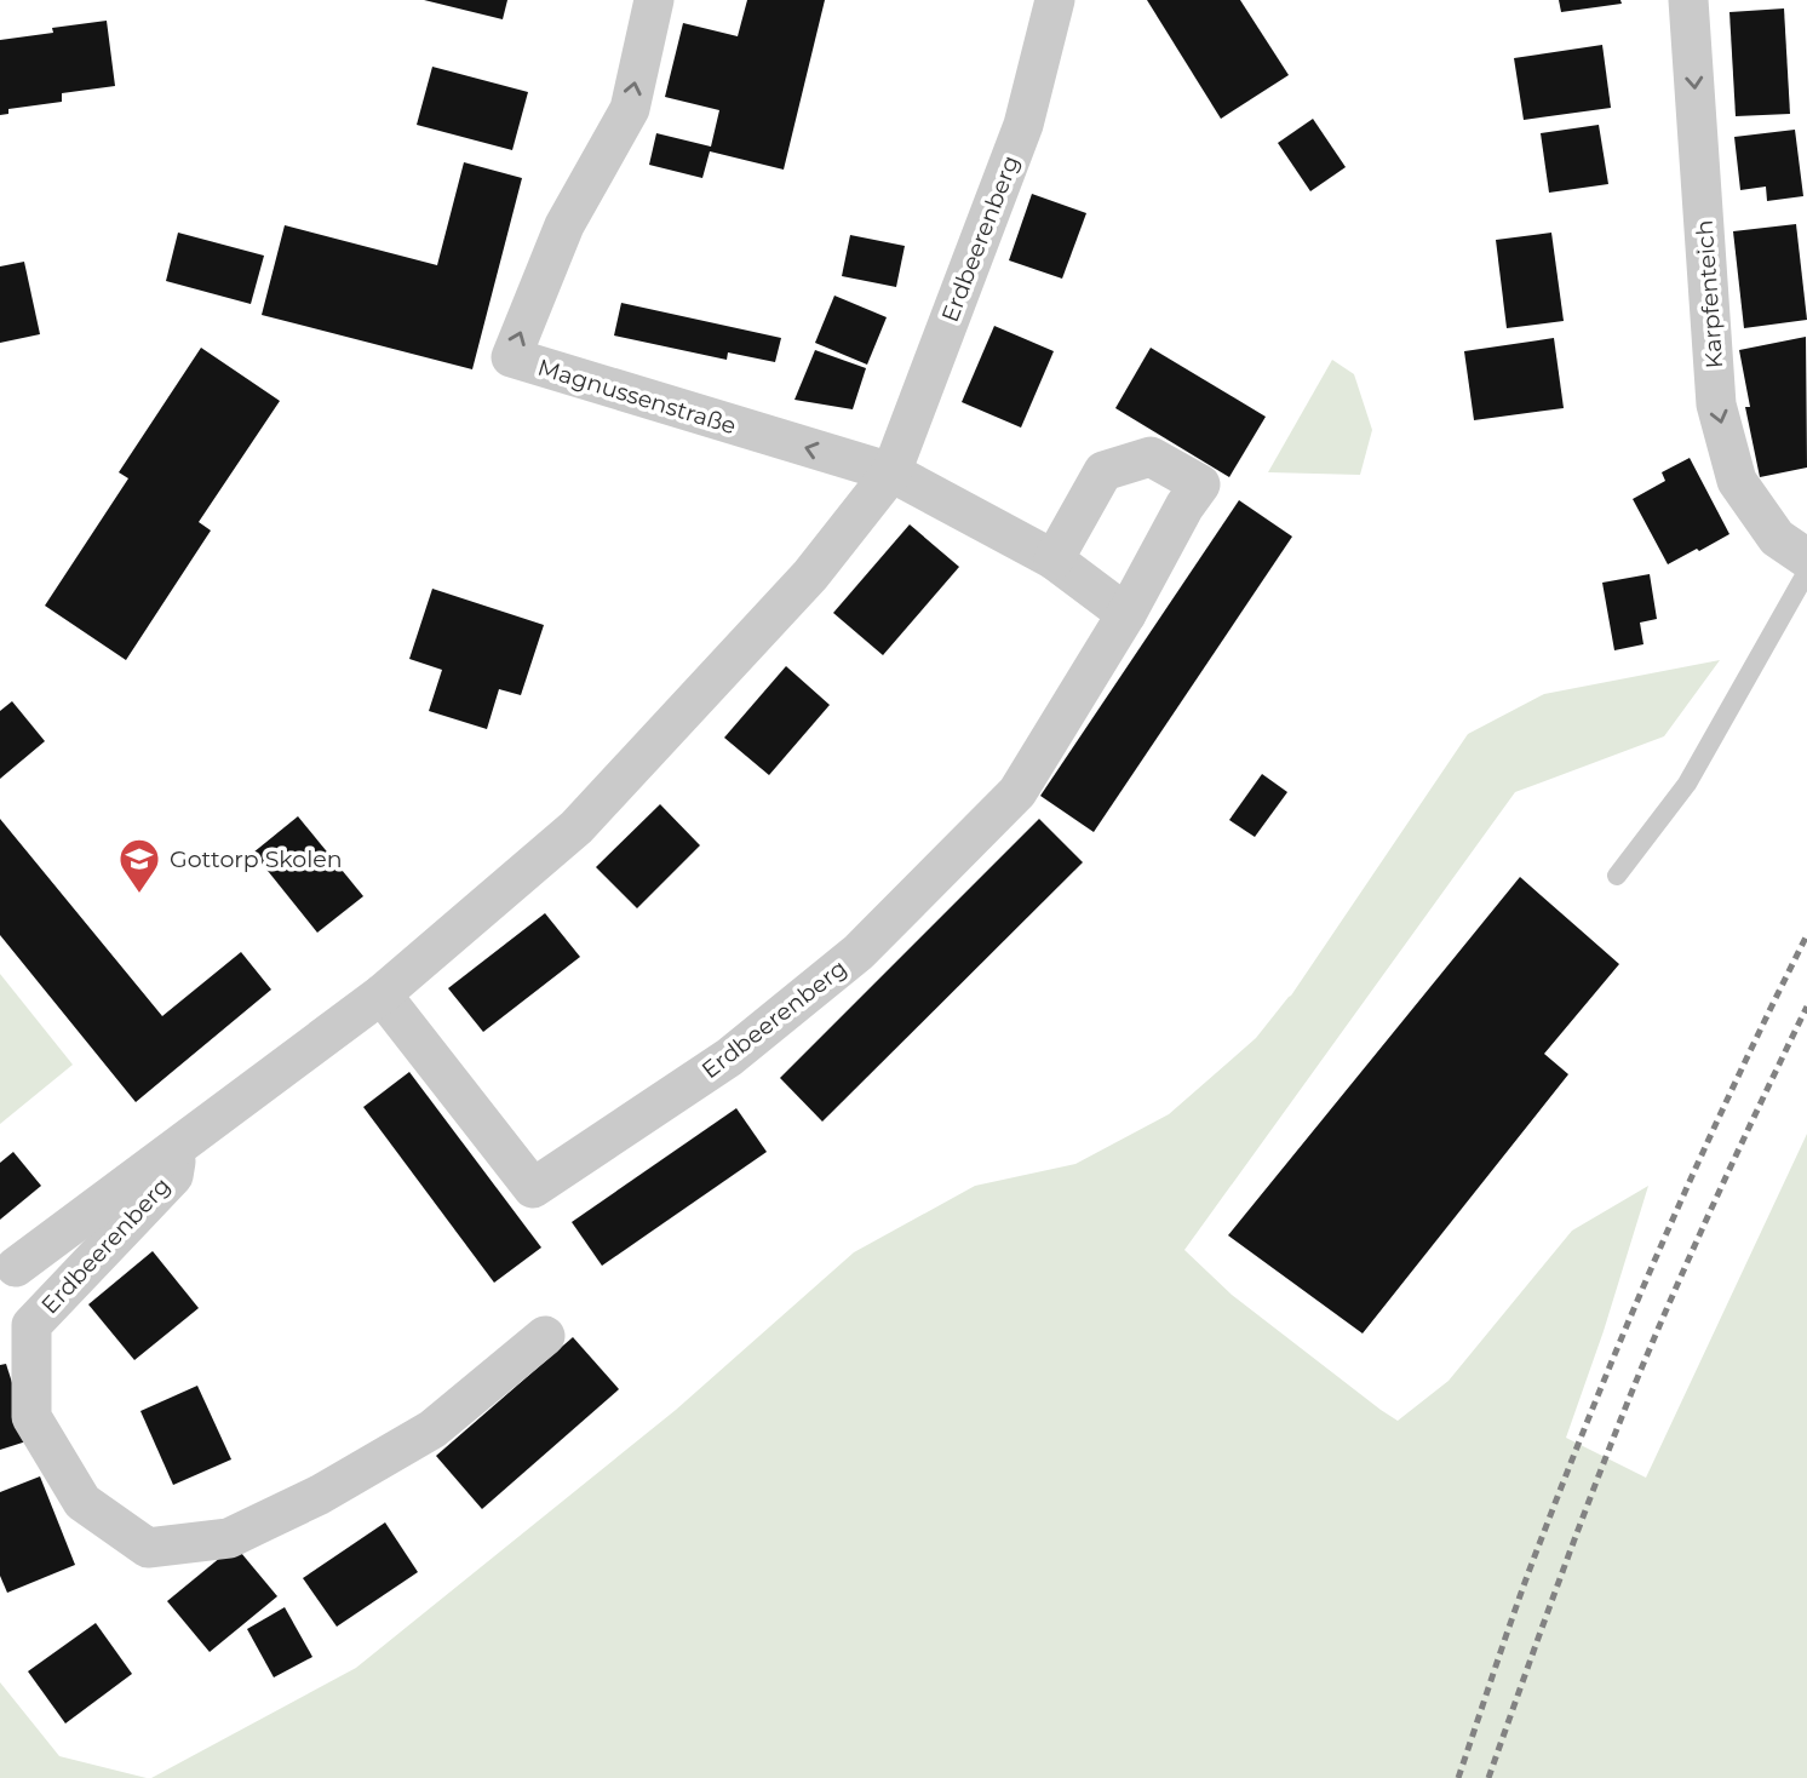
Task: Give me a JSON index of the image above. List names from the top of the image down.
{
  "streets": {
    "street": ["Erdbeerenberg", "Karpfenteich", "Magnussenstraße"]
  },
  "crossings": [
    ["Erdbeerenberg", "Magnussenstraße"]
  ],
  "one_way": ["Karpfenteich"],
  "places": {
    "school or university": ["Gottorp Skolen"]
  }
}
